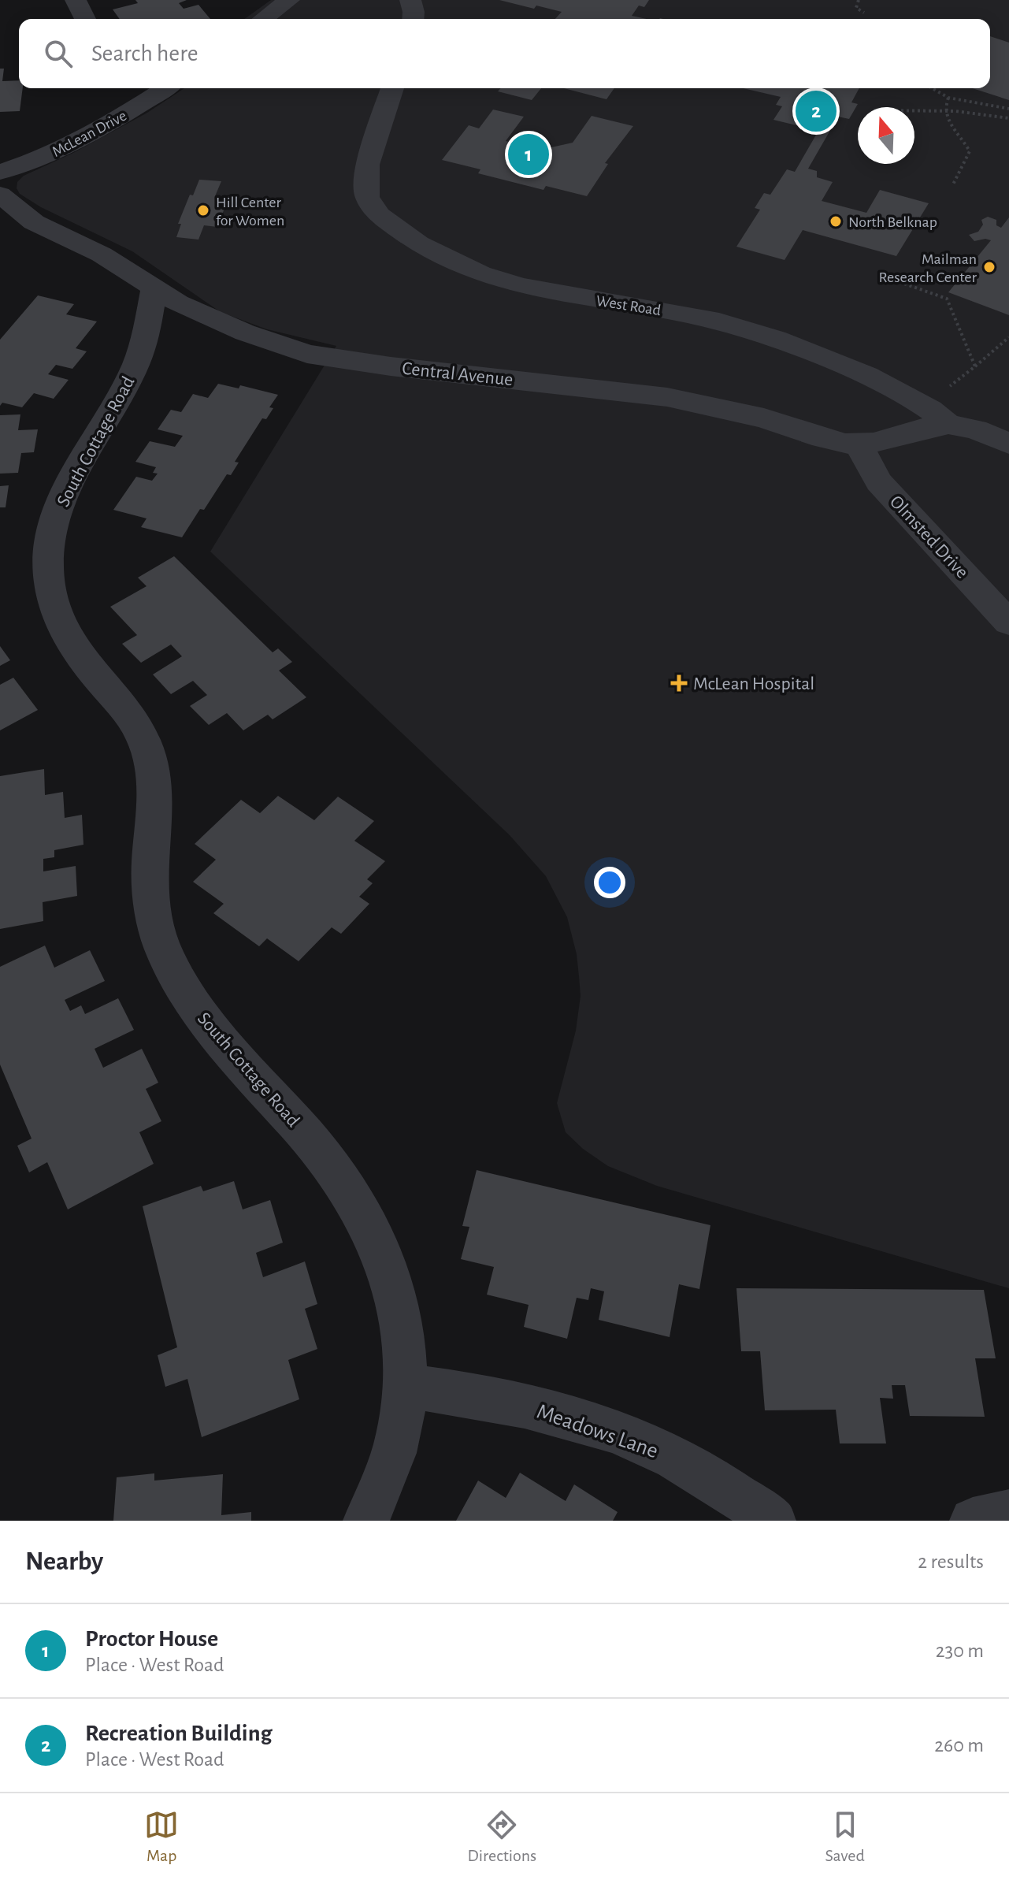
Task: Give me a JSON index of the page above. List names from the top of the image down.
{
  "streets": {
    "street": [
      "McLean Drive",
      "West Road",
      "Central Avenue",
      "South Cottage Road",
      "Olmsted Drive",
      "Meadows Lane"
    ]
  },
  "crossings": [
    ["West Road", "Central Avenue"],
    ["Central Avenue", "South Cottage Road"],
    ["Central Avenue", "Olmsted Drive"],
    ["South Cottage Road", "Meadows Lane"]
  ],
  "places": {
    "other": ["Hill Center for Women", "North Belknap", "Mailman Research Center"],
    "health": ["McLean Hospital"]
  },
  "north": "top",
  "page": {
    "search": "Search here",
    "pins": ["2", "1"],
    "heading": ["Nearby", "2 results"],
    "list": [
      {
        "mark": "1",
        "name": "Proctor House",
        "note": "Place · West Road",
        "value": "230 m"
      },
      {
        "mark": "2",
        "name": "Recreation Building",
        "note": "Place · West Road",
        "value": "260 m"
      }
    ],
    "nav": ["Map", "Directions", "Saved"]
  }
}
